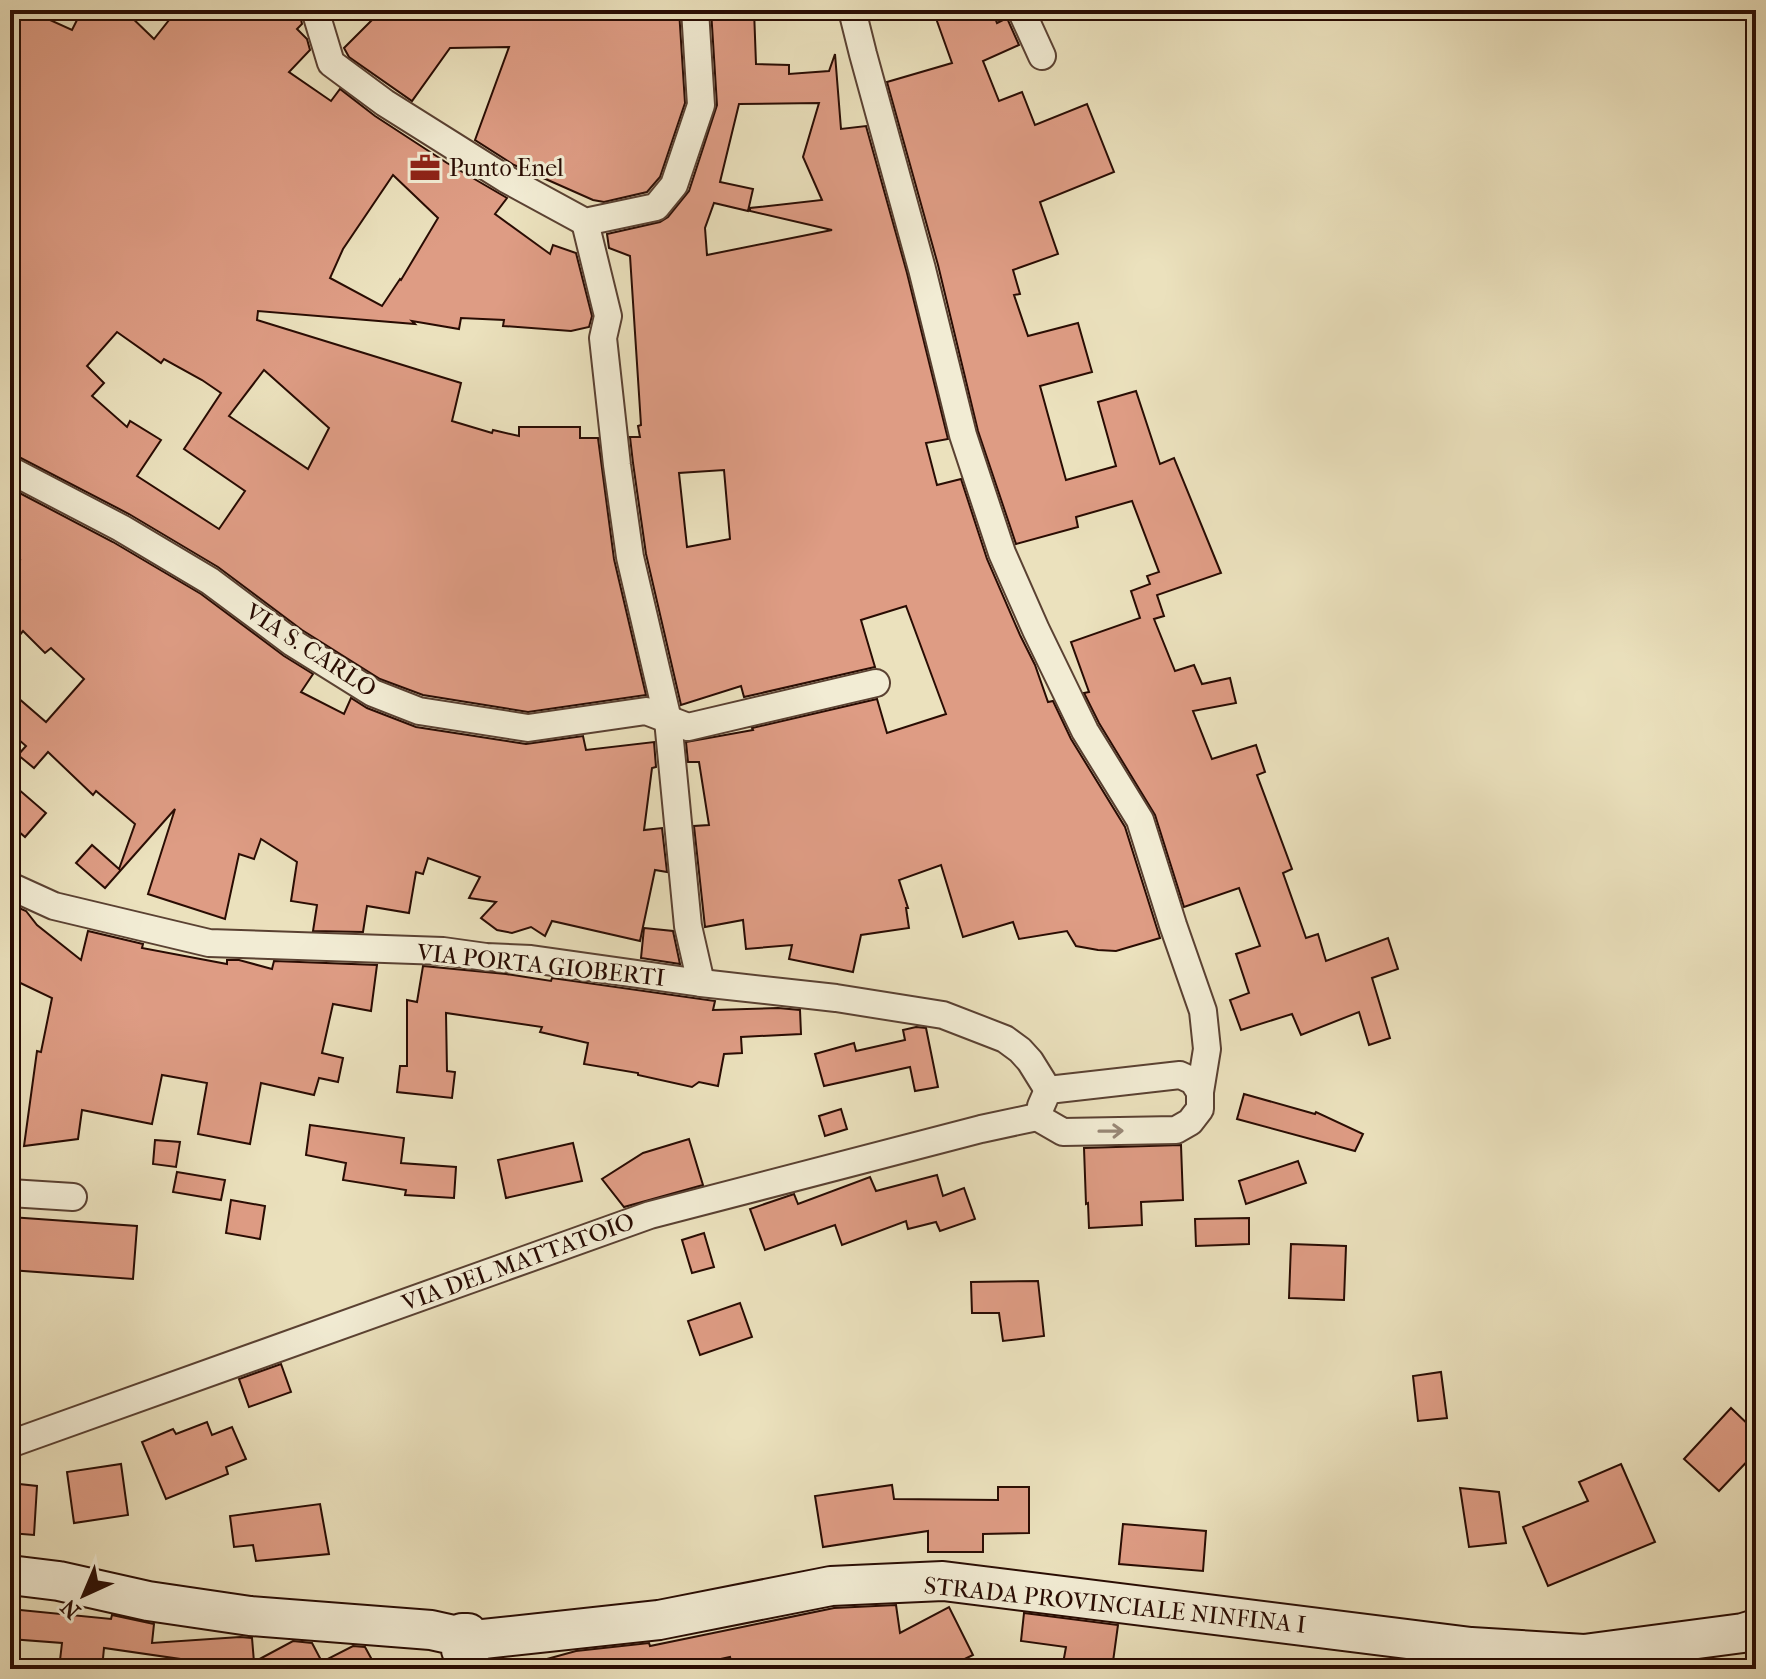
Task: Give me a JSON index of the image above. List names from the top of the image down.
{
  "streets": {
    "street": [
      "VIA S. CARLO",
      "VIA PORTA GIOBERTI",
      "VIA DEL MATTATOIO",
      "STRADA PROVINCIALE NINFINA I"
    ]
  },
  "places": {
    "office": ["Punto Enel"]
  },
  "north": "bottom left"
}
